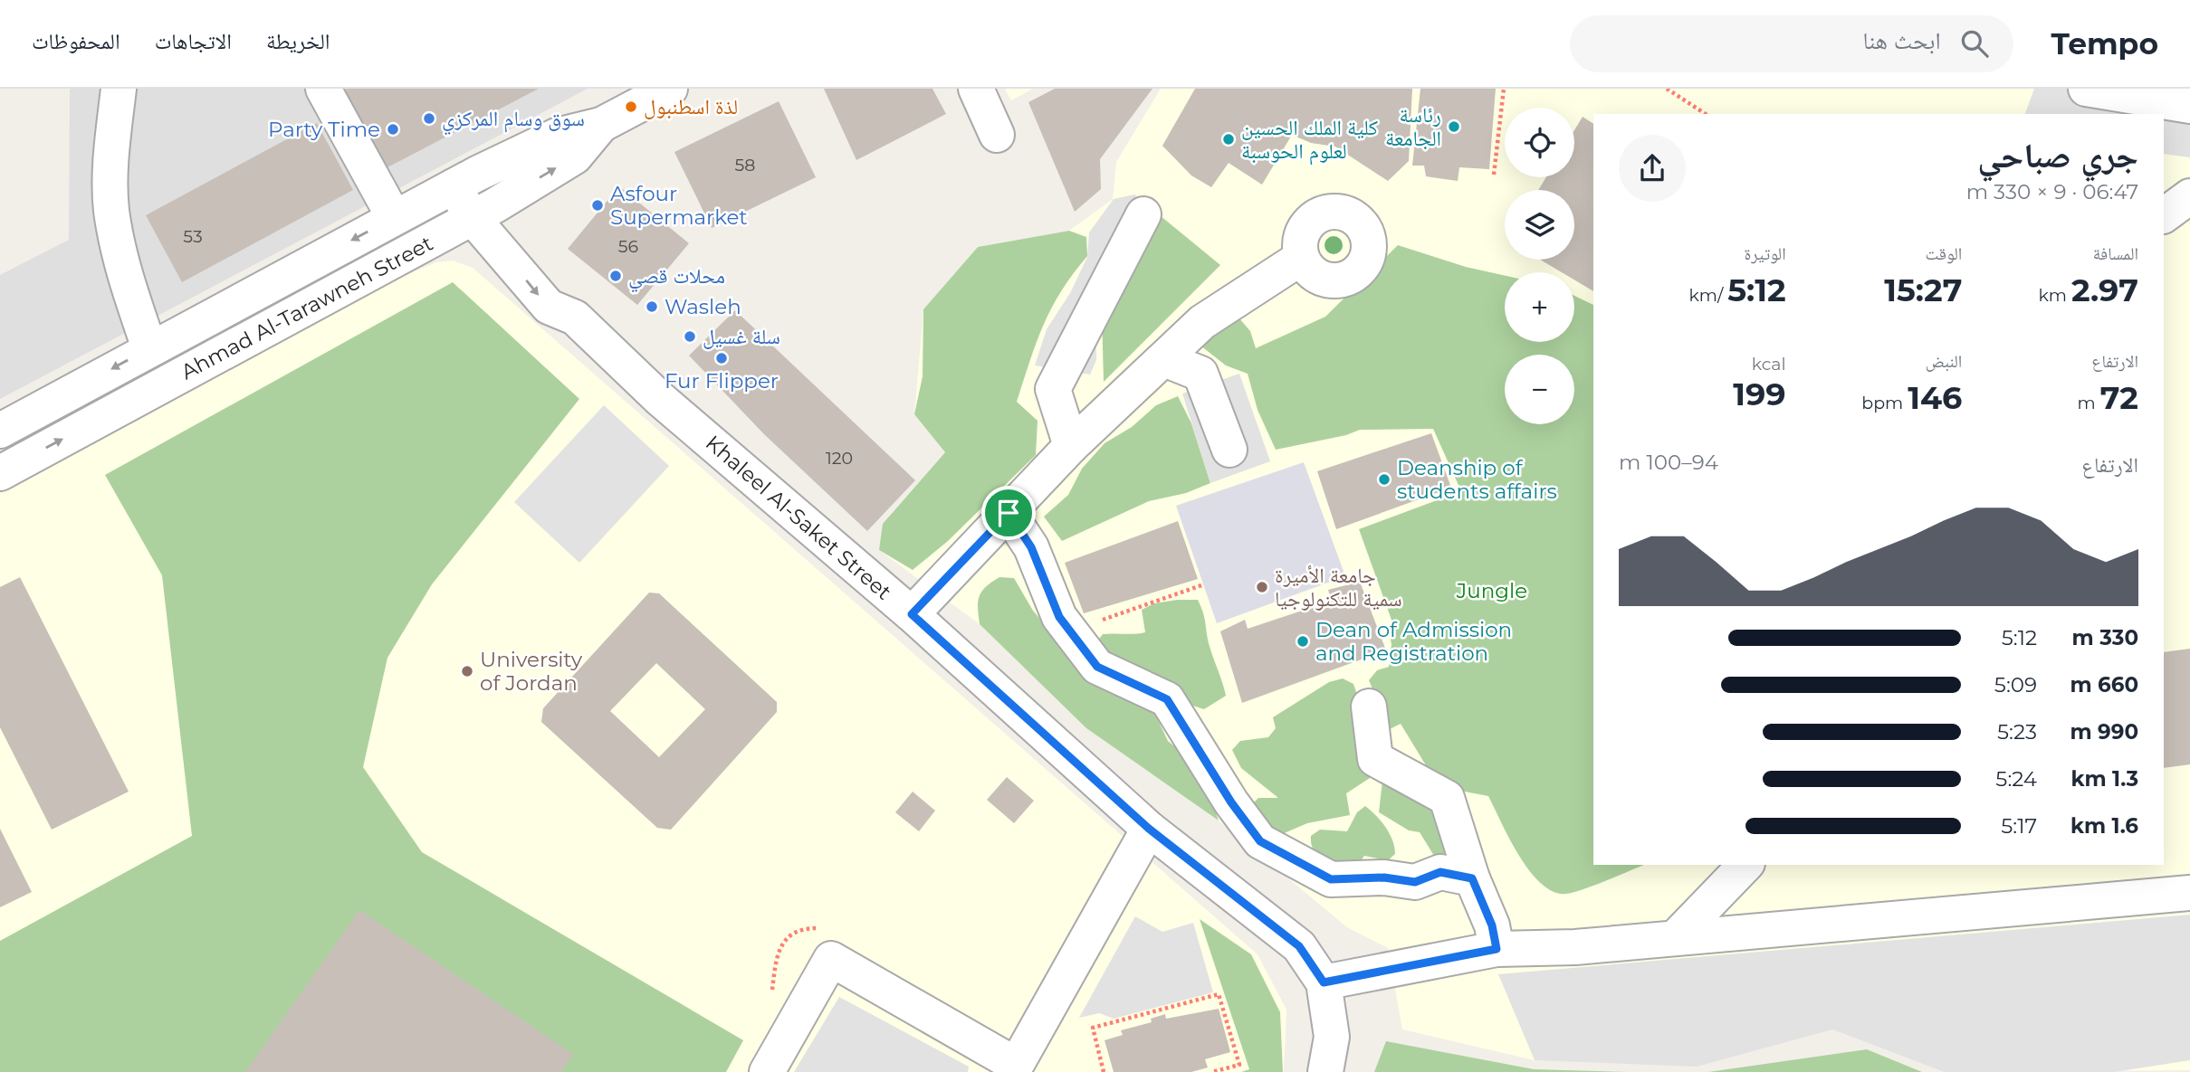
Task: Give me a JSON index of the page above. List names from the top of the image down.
{
  "streets": {
    "street": ["Ahmad Al-Tarawneh Street", "Khaleel Al-Saket Street"]
  },
  "crossings": [
    ["Ahmad Al-Tarawneh Street", "Khaleel Al-Saket Street"]
  ],
  "parks": ["Jungle"],
  "places": [
    "لذة اسطنبول",
    "سوق وسام المركزي",
    "رئاسة الجامعة",
    "Party Time",
    "كلية الملك الحسين لعلوم الحوسبة",
    "Asfour Supermarket",
    "محلات قصي",
    "Wasleh",
    "سلة غسيل",
    "Fur Flipper",
    "Deanship of students affairs",
    "جامعة الأميرة سمية للتكنولوجيا",
    "Dean of Admission and Registration",
    "University of Jordan"
  ],
  "house_numbers": [
    "58",
    "53",
    "56",
    "120"
  ],
  "page": {
    "header": "Tempo",
    "search": "ابحث هنا",
    "nav": ["الخريطة", "الاتجاهات", "المحفوظات"],
    "map_buttons": ["+", "−"],
    "heading": ["جري صباحي", "06:47 · 9 × 330 m"],
    "stats": [
      ["المسافة", "2.97 km"],
      ["الوقت", "15:27"],
      ["الوتيرة", "5:12 /km"],
      ["الارتفاع", "72 m"],
      ["النبض", "146 bpm"],
      ["kcal", "199"]
    ],
    "chart": ["الارتفاع", "94–100 m"],
    "list": [
      {
        "name": "330 m",
        "note": "5:12"
      },
      {
        "name": "660 m",
        "note": "5:09"
      },
      {
        "name": "990 m",
        "note": "5:23"
      },
      {
        "name": "1.3 km",
        "note": "5:24"
      },
      {
        "name": "1.6 km",
        "note": "5:17"
      }
    ]
  }
}
